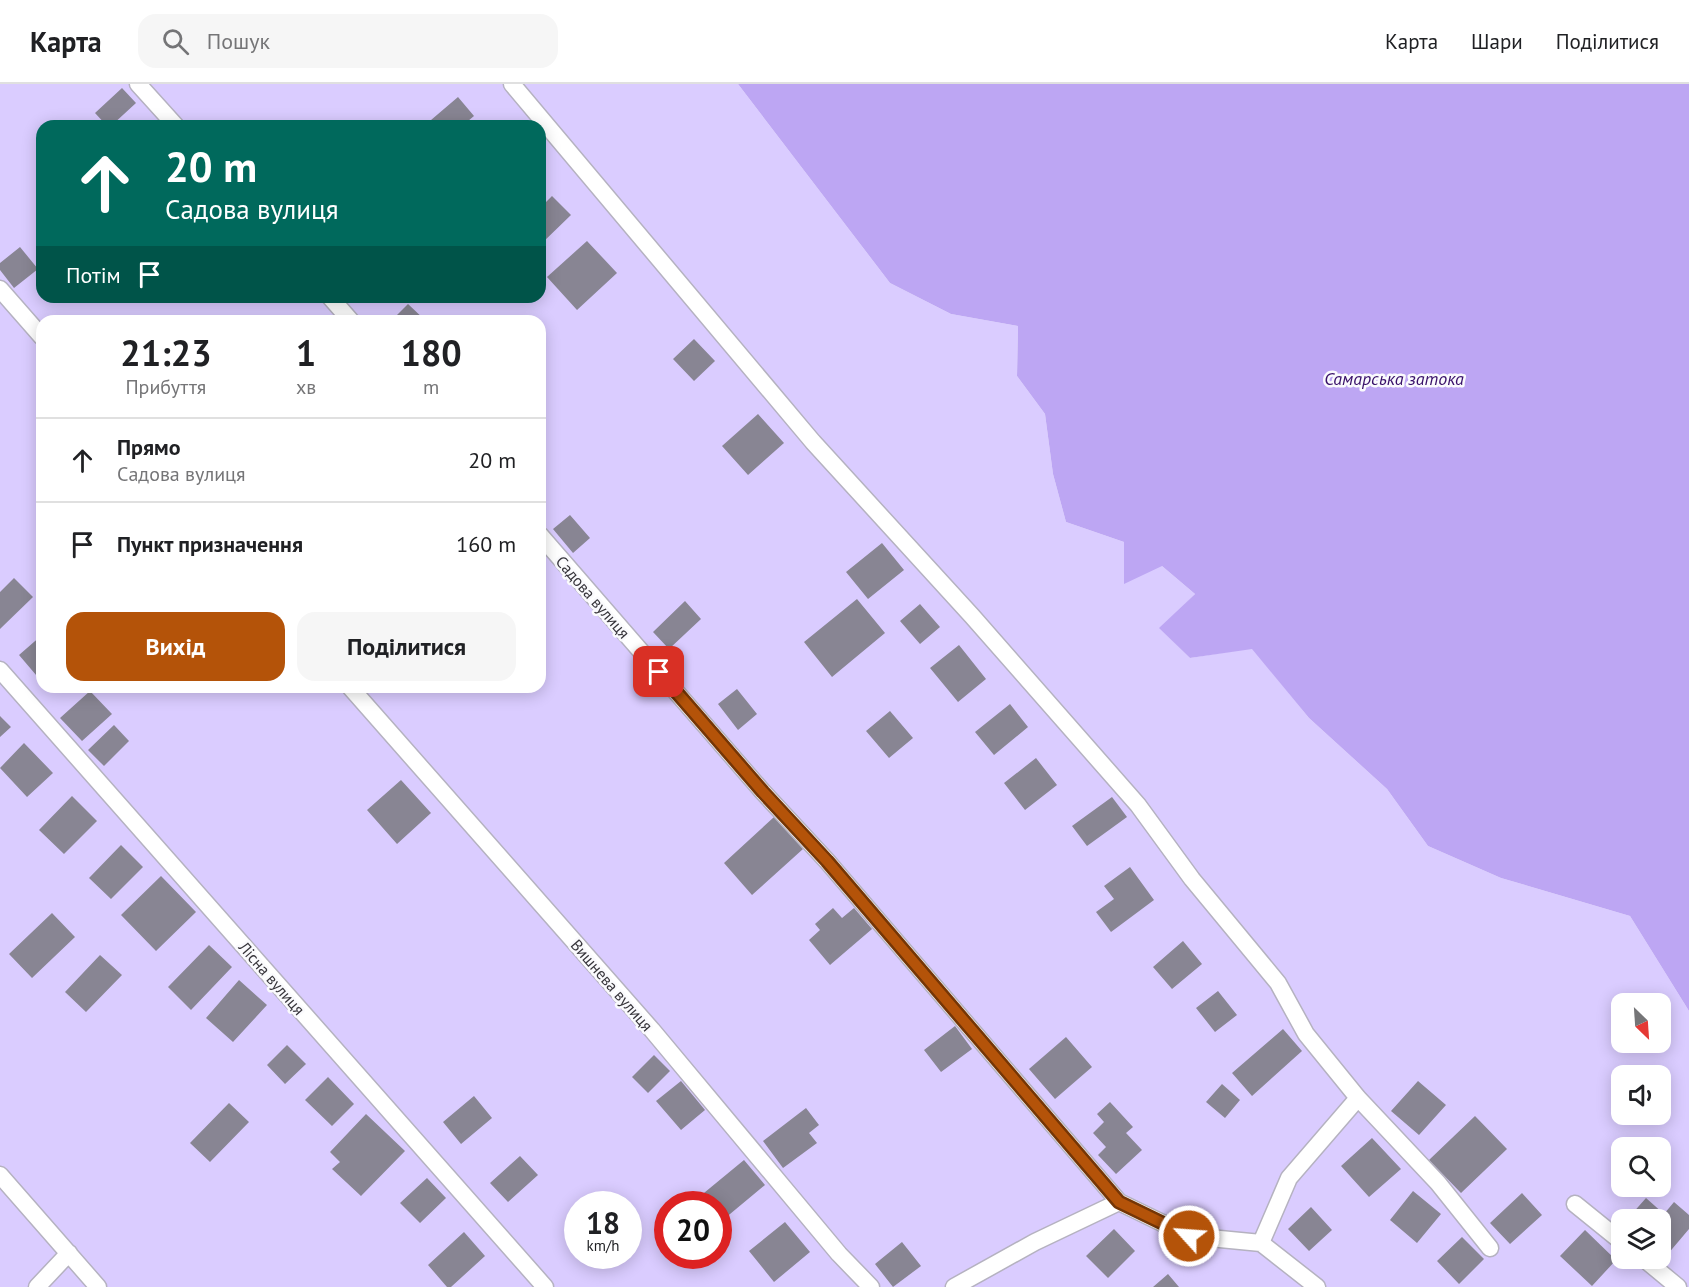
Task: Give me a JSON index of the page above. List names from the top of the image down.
{
  "streets": {
    "lane": ["Садова вулиця", "Лісна вулиця", "Вишнева вулиця"]
  },
  "water": ["Самарська затока"],
  "north": "bottom right",
  "page": {
    "header": "Карта",
    "search": "Пошук",
    "nav": ["Карта", "Шари", "Поділитися"],
    "turn": ["20 m", "Садова вулиця"],
    "then": "Потім",
    "eta": [
      "21:23",
      "Прибуття",
      "1",
      "хв",
      "180",
      "m"
    ],
    "list": [
      {
        "name": "Прямо",
        "note": "Садова вулиця",
        "value": "20 m"
      },
      {
        "name": "Пункт призначення",
        "value": "160 m"
      }
    ],
    "buttons": ["Вихід", "Поділитися"],
    "speed": "18 km/h",
    "limit": "20"
  }
}
